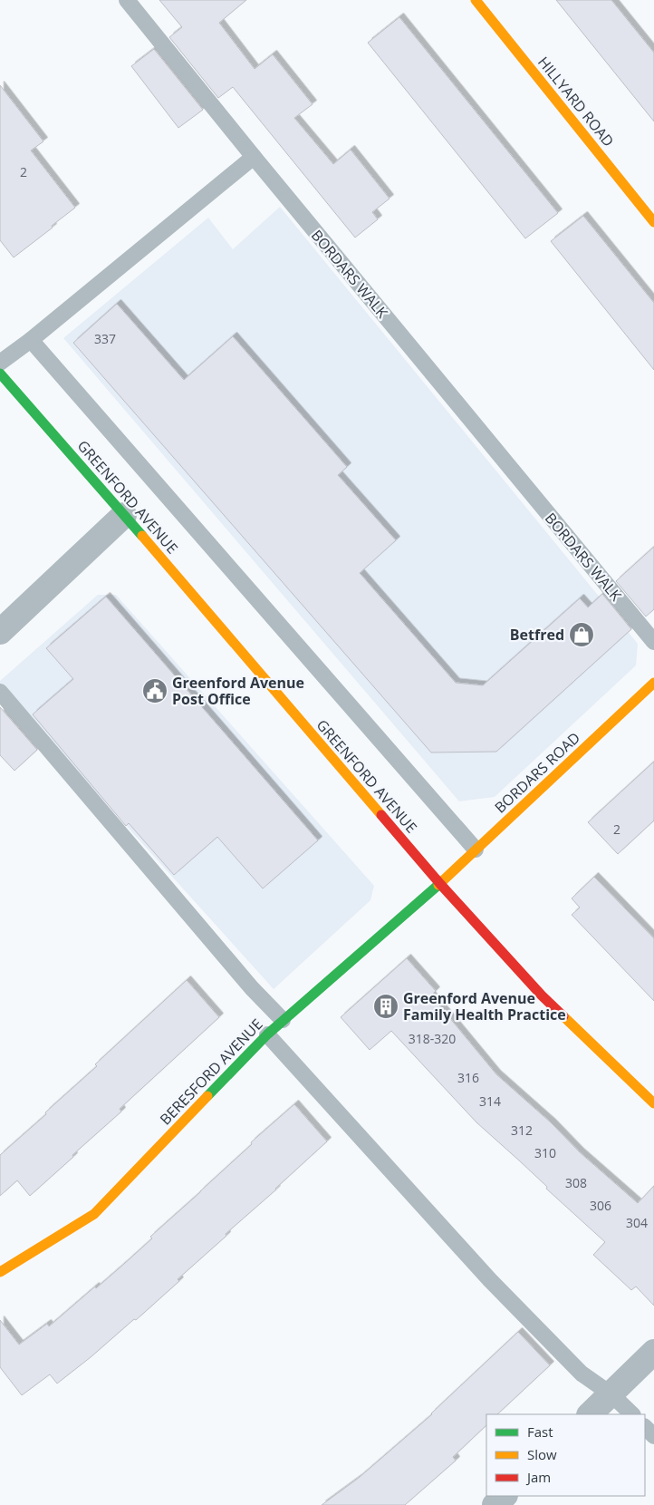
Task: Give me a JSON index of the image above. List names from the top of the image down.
{
  "streets": {
    "street": [
      "HILLYARD ROAD",
      "GREENFORD AVENUE",
      "BORDARS ROAD",
      "BERESFORD AVENUE"
    ],
    "lane": ["BORDARS WALK"]
  },
  "crossings": [
    ["GREENFORD AVENUE", "BORDARS ROAD"],
    ["GREENFORD AVENUE", "BERESFORD AVENUE"],
    ["BORDARS ROAD", "BERESFORD AVENUE"]
  ],
  "places": {
    "shop": ["Betfred"],
    "public building": ["Greenford Avenue Post Office"],
    "building": ["Greenford Avenue Family Health Practice"]
  },
  "house_numbers": [
    "2",
    "337",
    "2",
    "318-320",
    "316",
    "314",
    "312",
    "310",
    "308",
    "306",
    "304"
  ],
  "legend": ["Fast", "Slow", "Jam"]
}
